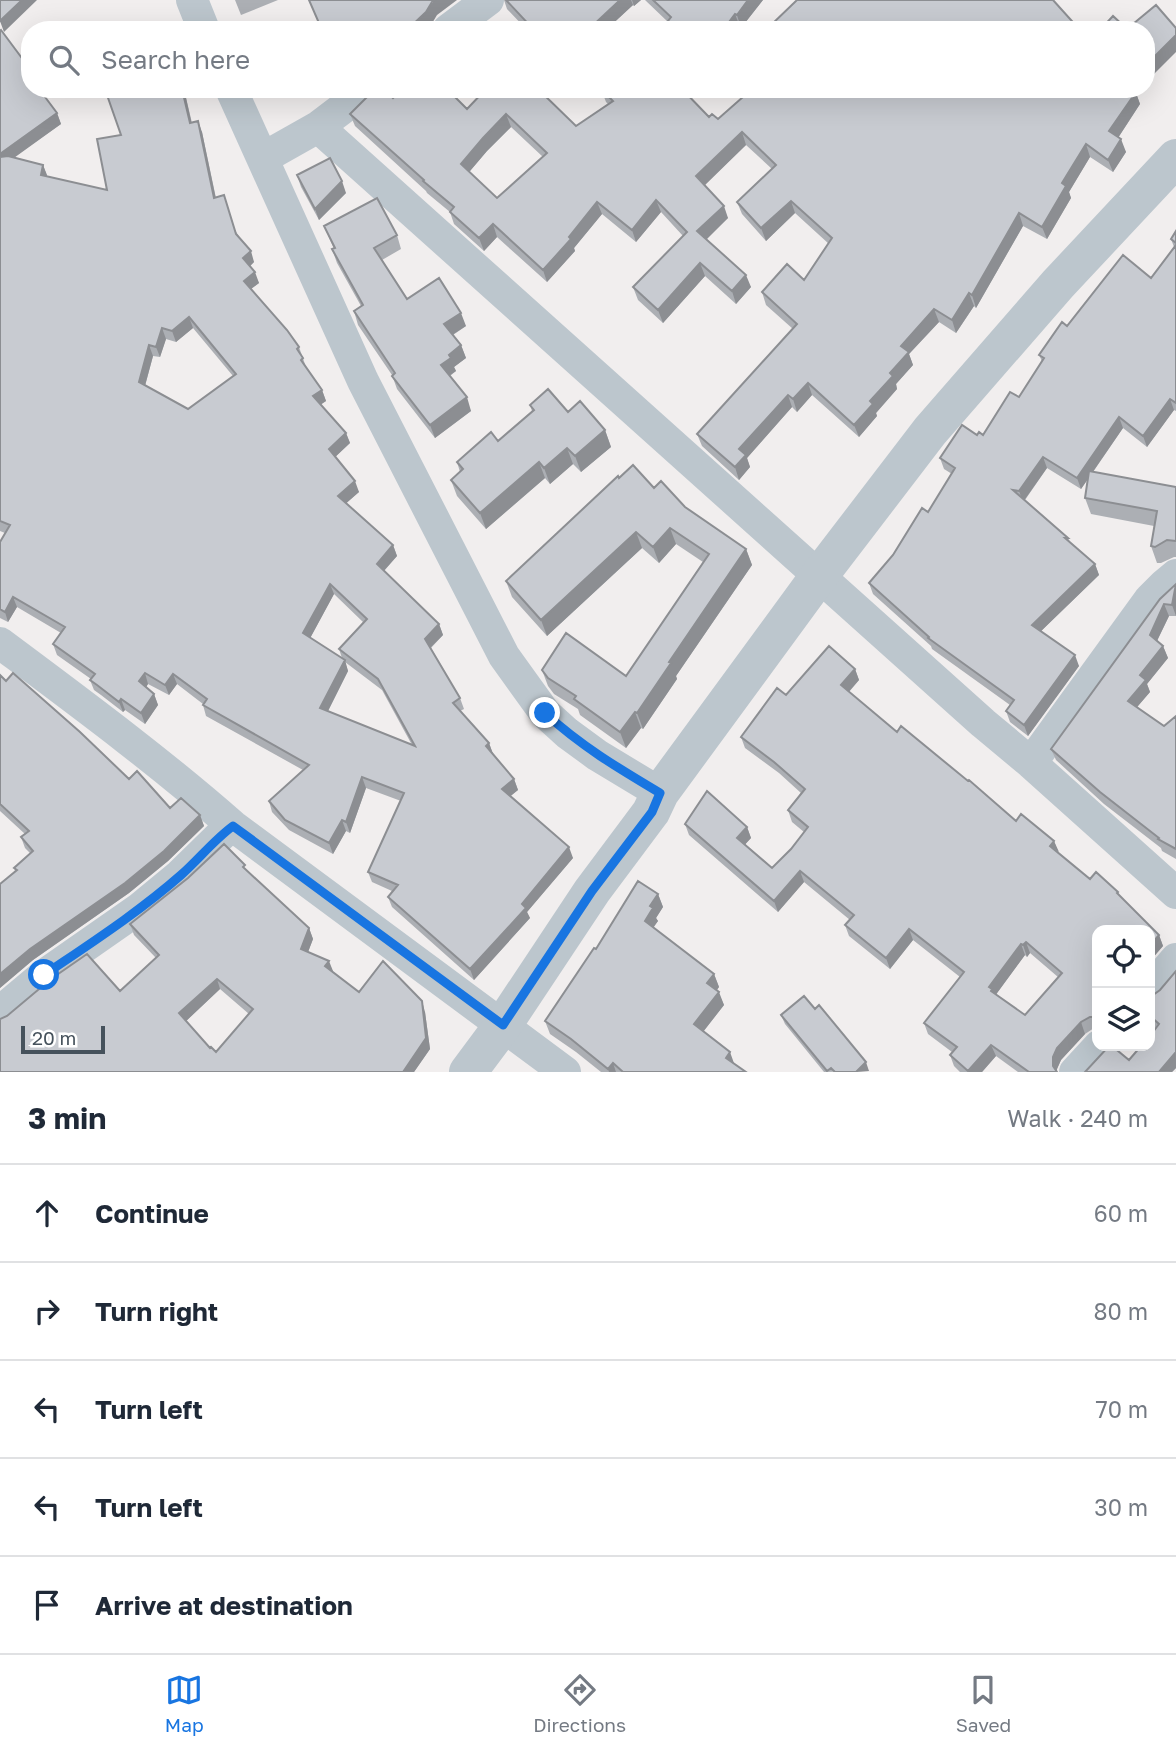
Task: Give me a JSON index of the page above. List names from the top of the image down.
{
  "scale_bar": "20 m",
  "page": {
    "search": "Search here",
    "scale": "20 m",
    "heading": ["3 min", "Walk · 240 m"],
    "list": [
      ["Continue", "60 m"],
      ["Turn right", "80 m"],
      ["Turn left", "70 m"],
      ["Turn left", "30 m"],
      "Arrive at destination"
    ],
    "nav": ["Map", "Directions", "Saved"]
  }
}
